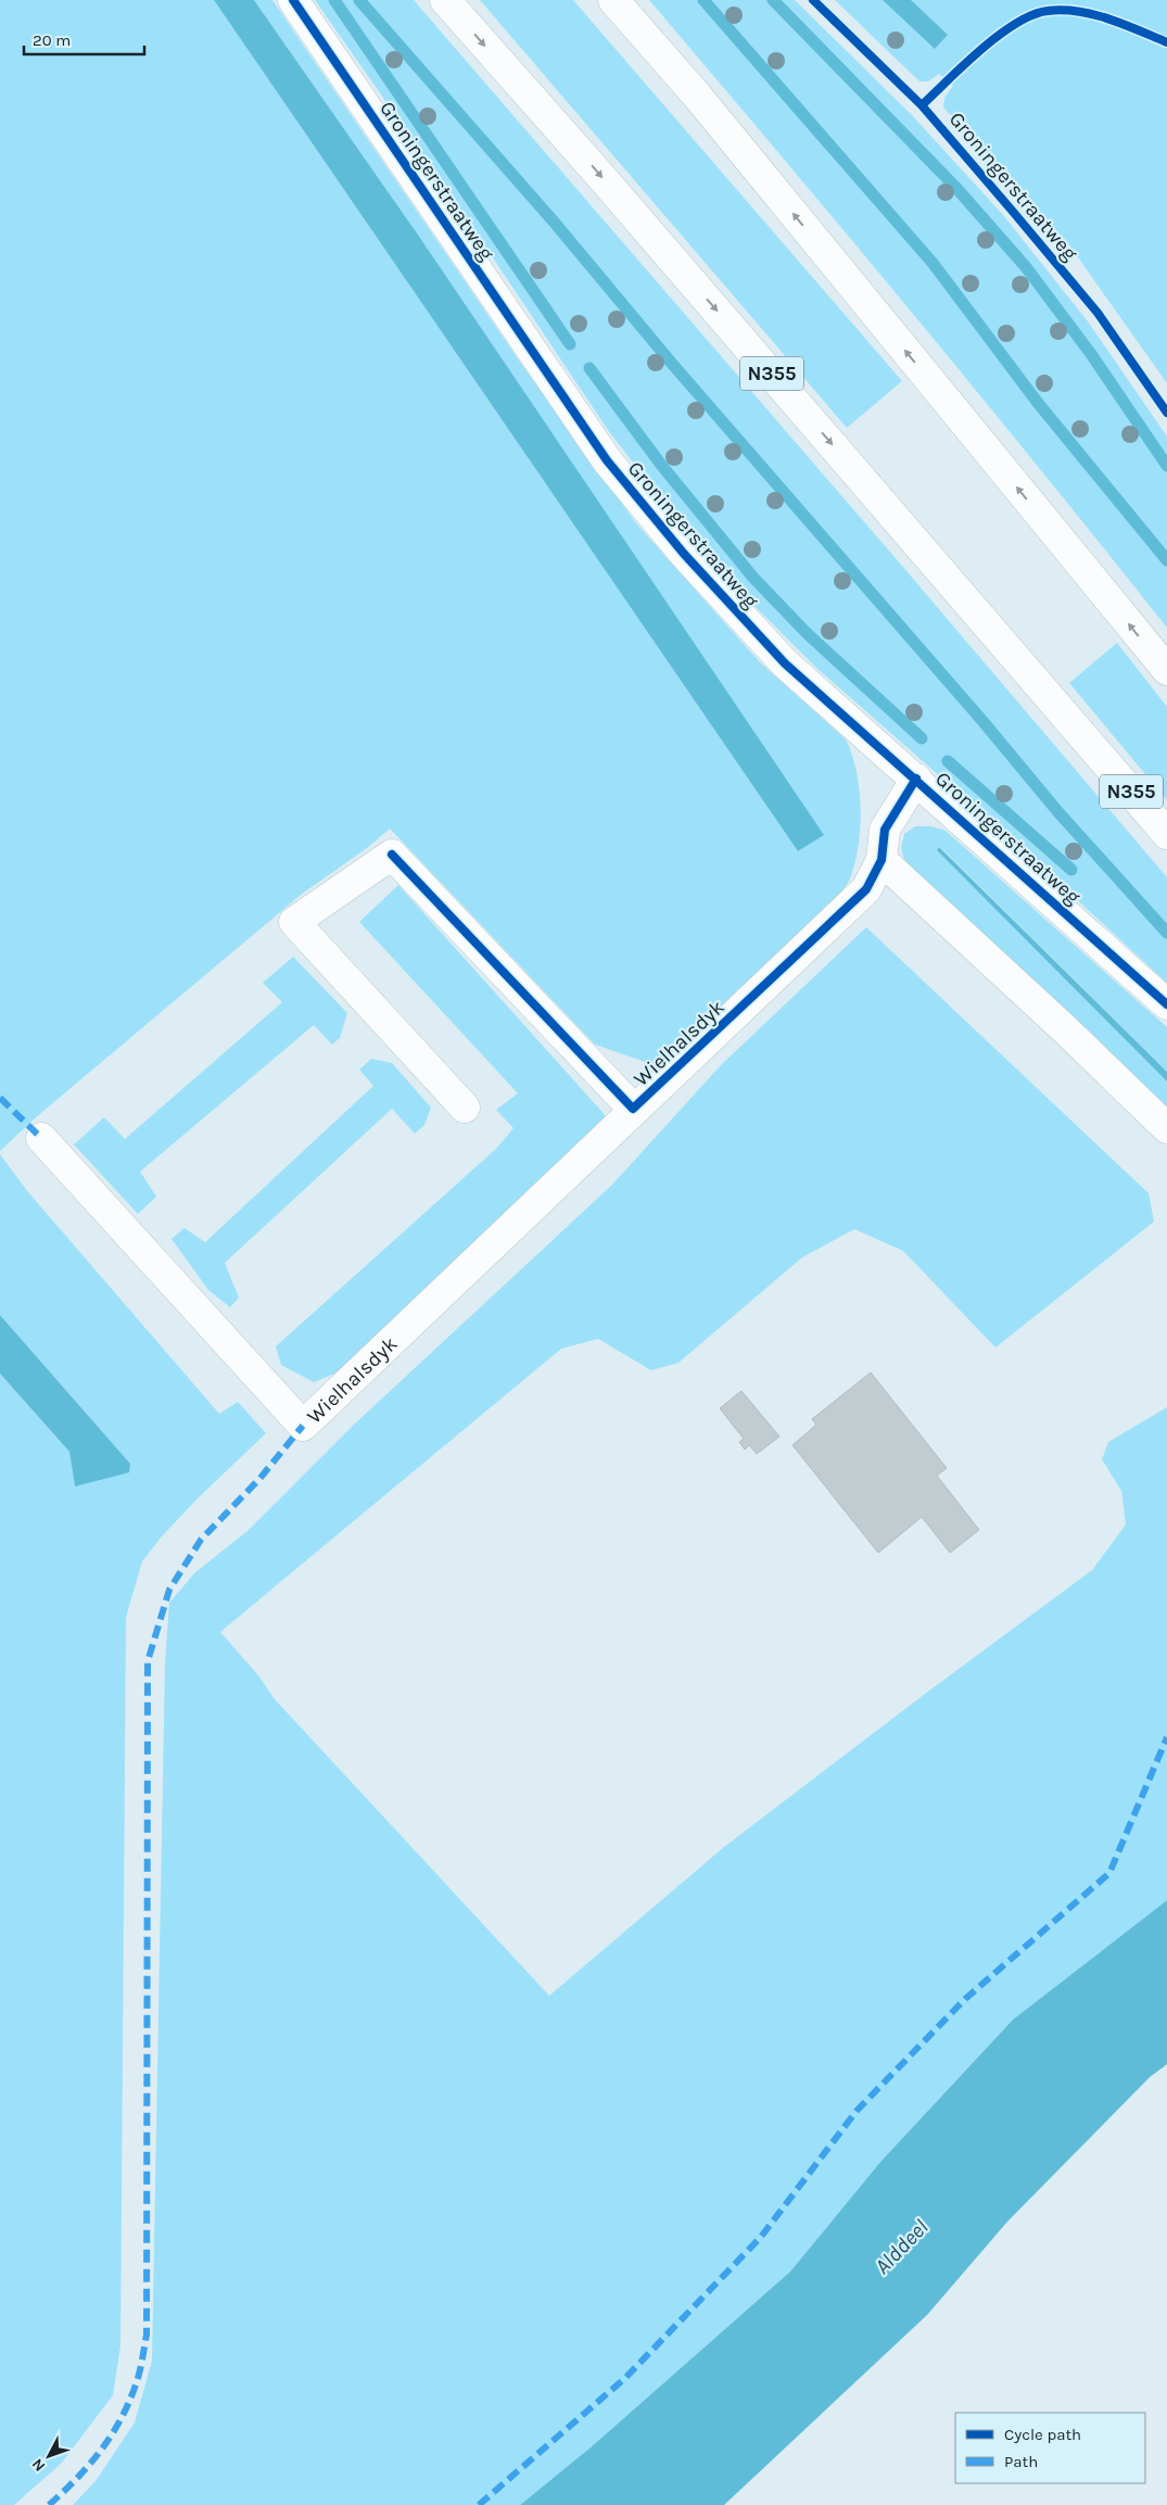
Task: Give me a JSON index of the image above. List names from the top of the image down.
{
  "streets": {
    "main road": ["Groningerstraatweg", "N355", "Wielhalsdyk"]
  },
  "crossings": [
    ["Groningerstraatweg", "Wielhalsdyk"]
  ],
  "water": ["Alddeel"],
  "legend": ["Cycle path", "Path"],
  "scale_bar": "20 m",
  "north": "bottom left"
}
